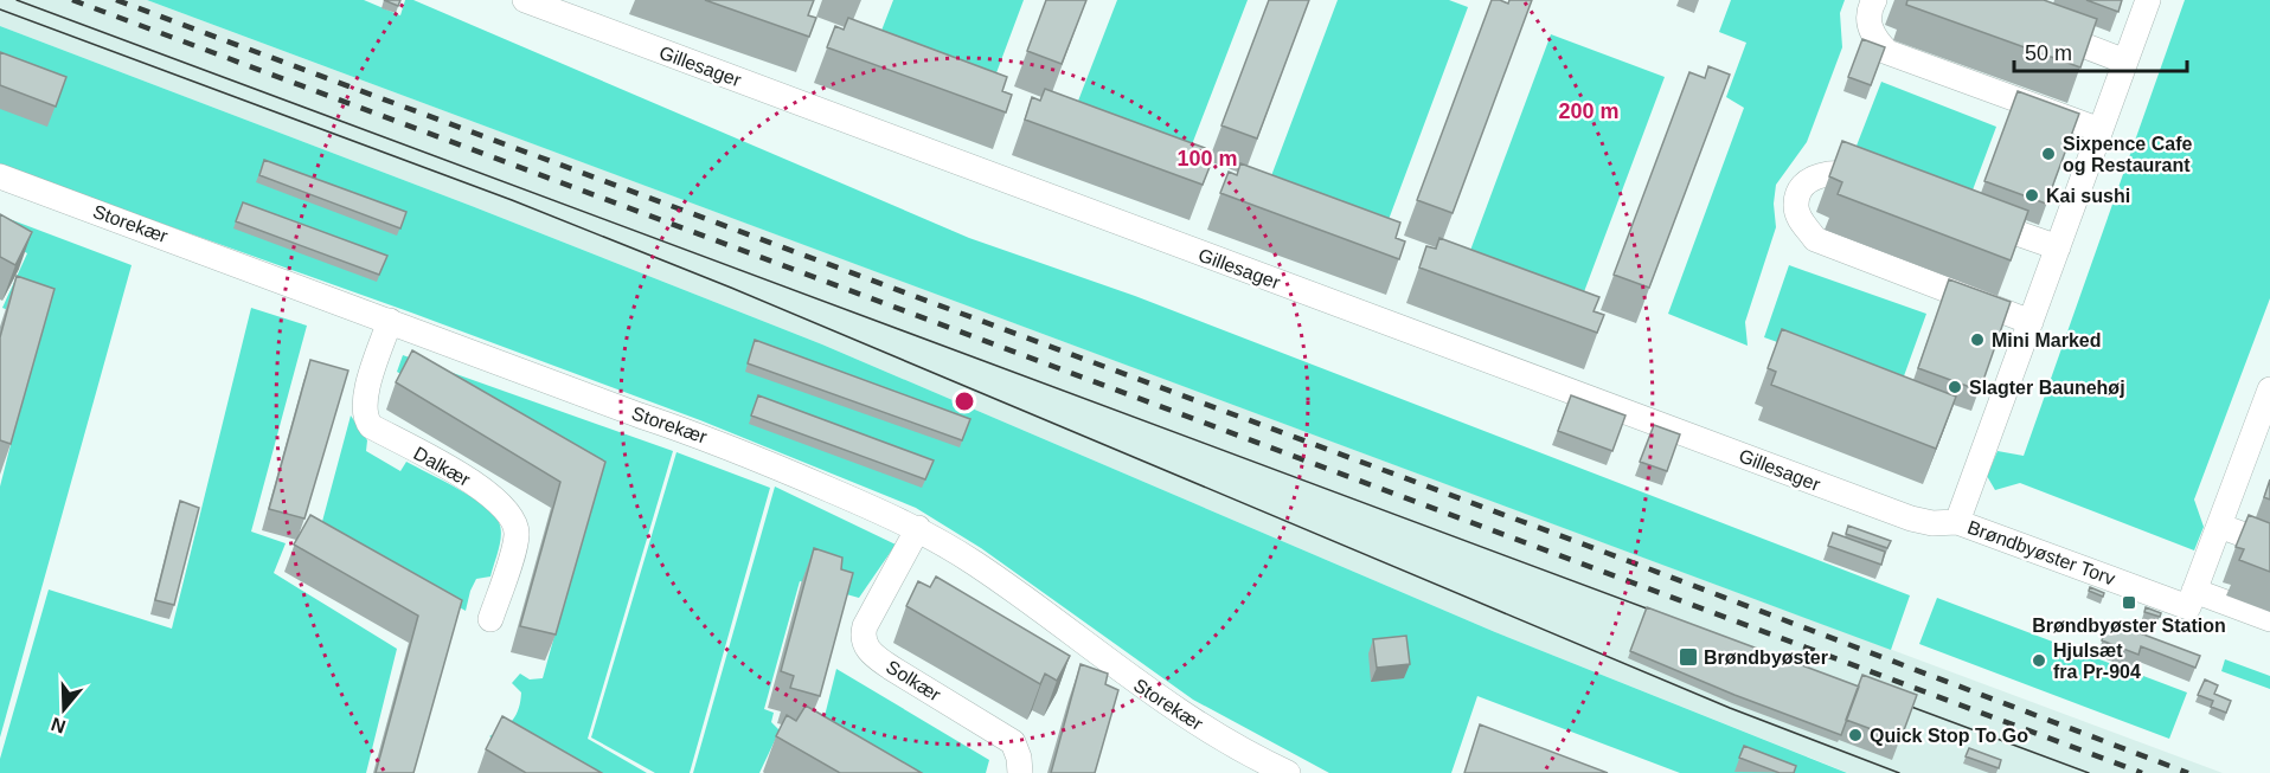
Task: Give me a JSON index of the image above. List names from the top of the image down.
{
  "streets": {
    "street": [
      "Gillesager",
      "Storekær",
      "Dalkær",
      "Brøndbyøster Torv",
      "Solkær"
    ]
  },
  "crossings": [
    ["Gillesager", "Brøndbyøster Torv"],
    ["Storekær", "Dalkær"],
    ["Storekær", "Solkær"]
  ],
  "places": {
    "other": [
      "Sixpence Cafe og Restaurant",
      "Kai sushi",
      "Mini Marked",
      "Slagter Baunehøj",
      "Hjulsæt fra Pr-904",
      "Quick Stop To Go"
    ],
    "transit": ["Brøndbyøster Station", "Brøndbyøster"]
  },
  "scale_bar": "50 m",
  "north": "bottom",
  "rings": ["200 m", "100 m"]
}
